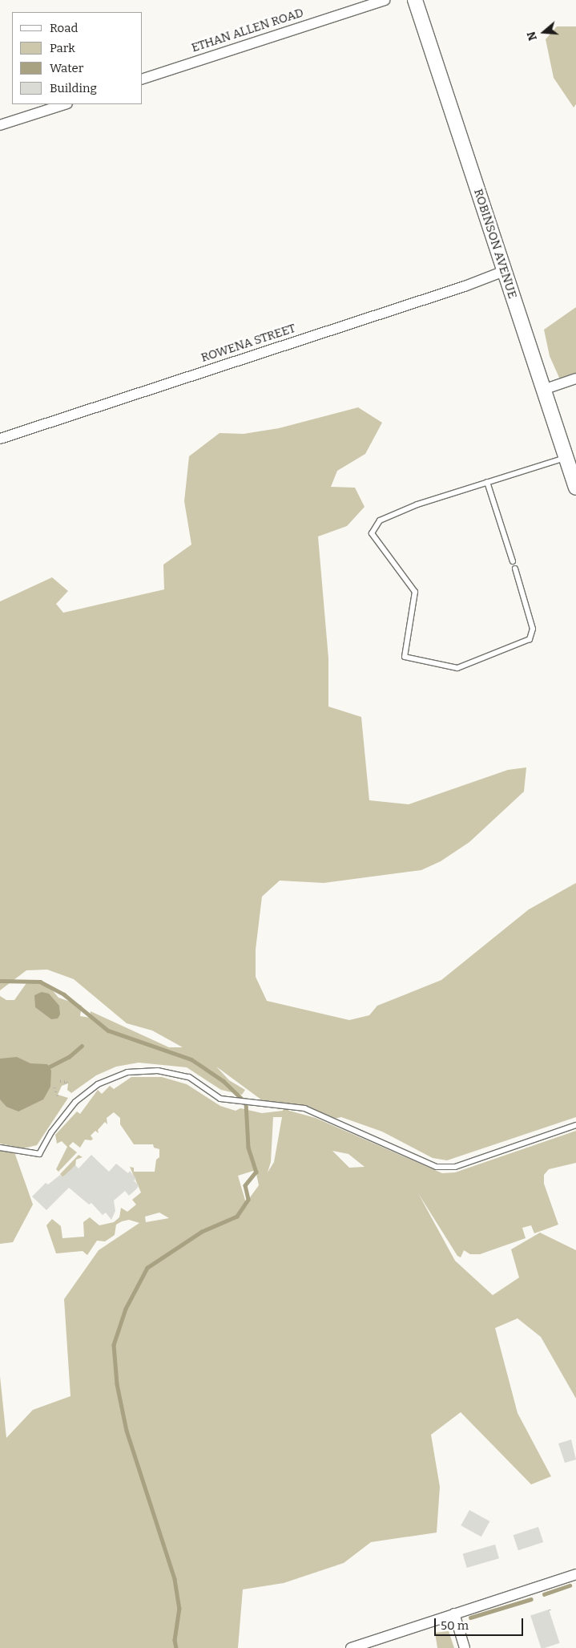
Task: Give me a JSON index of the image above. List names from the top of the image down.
{
  "streets": {
    "main road": ["ROBINSON AVENUE"],
    "street": ["ETHAN ALLEN ROAD", "ROWENA STREET"]
  },
  "crossings": [
    ["ROBINSON AVENUE", "ROWENA STREET"]
  ],
  "legend": [
    "Road",
    "Park",
    "Water",
    "Building"
  ],
  "scale_bar": "50 m",
  "north": "left"
}
